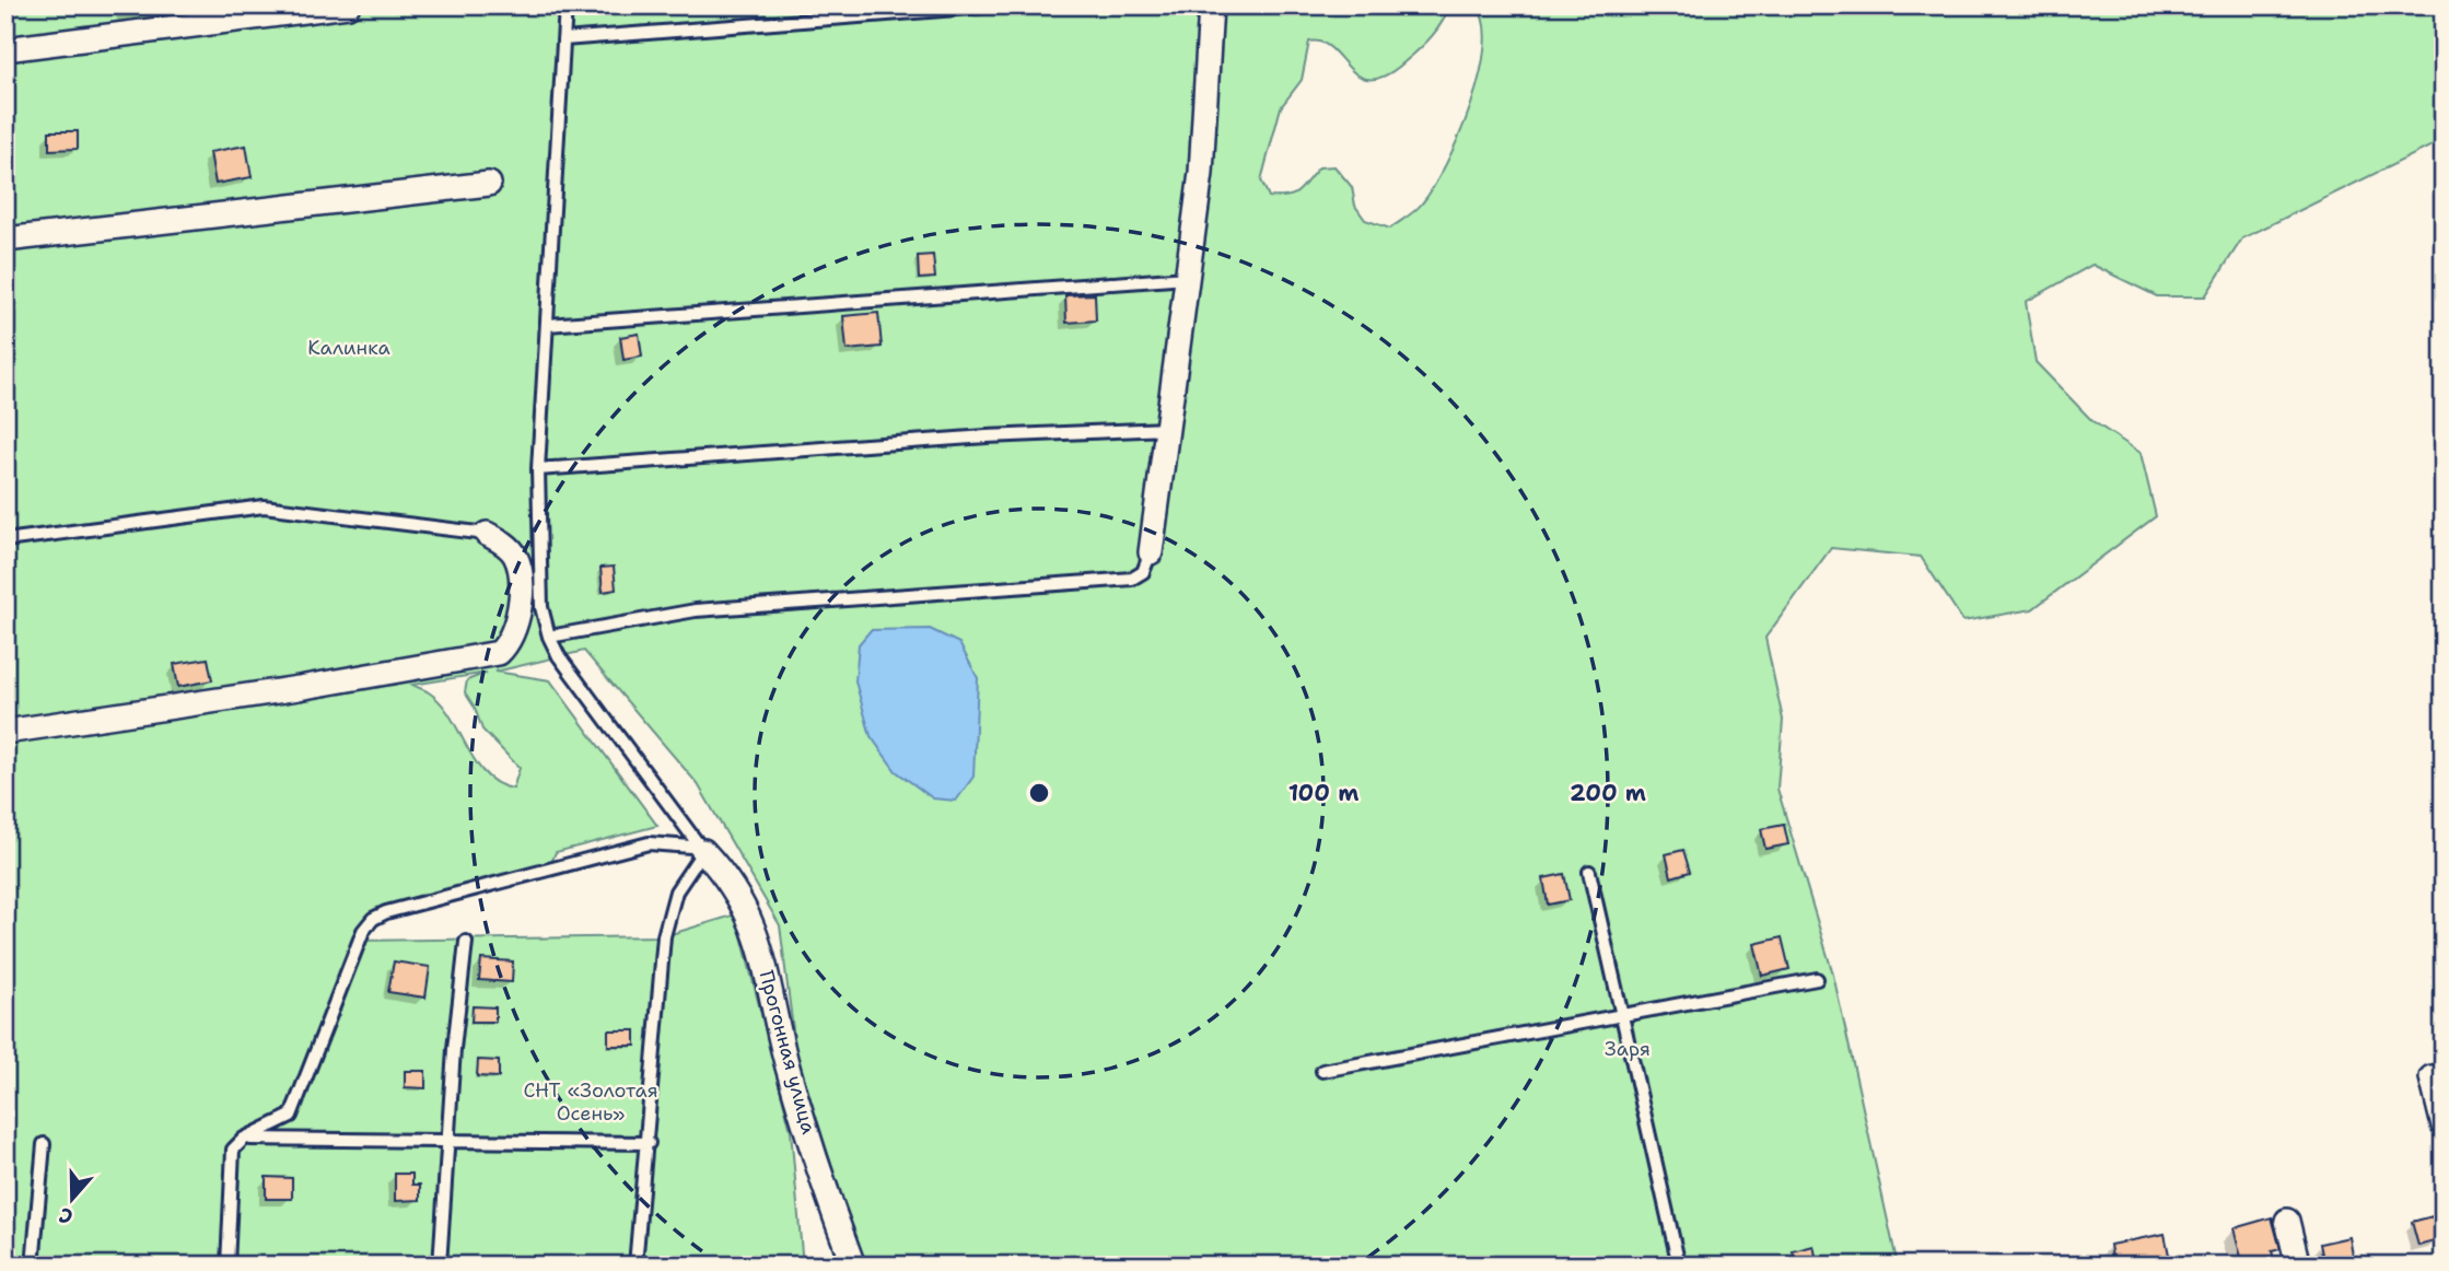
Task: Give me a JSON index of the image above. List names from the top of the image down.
{
  "streets": {
    "street": ["Прогонная улица"]
  },
  "parks": ["Калинка", "Заря", "СНТ «Золотая Осень»"],
  "north": "bottom",
  "rings": ["100 m", "200 m"]
}
